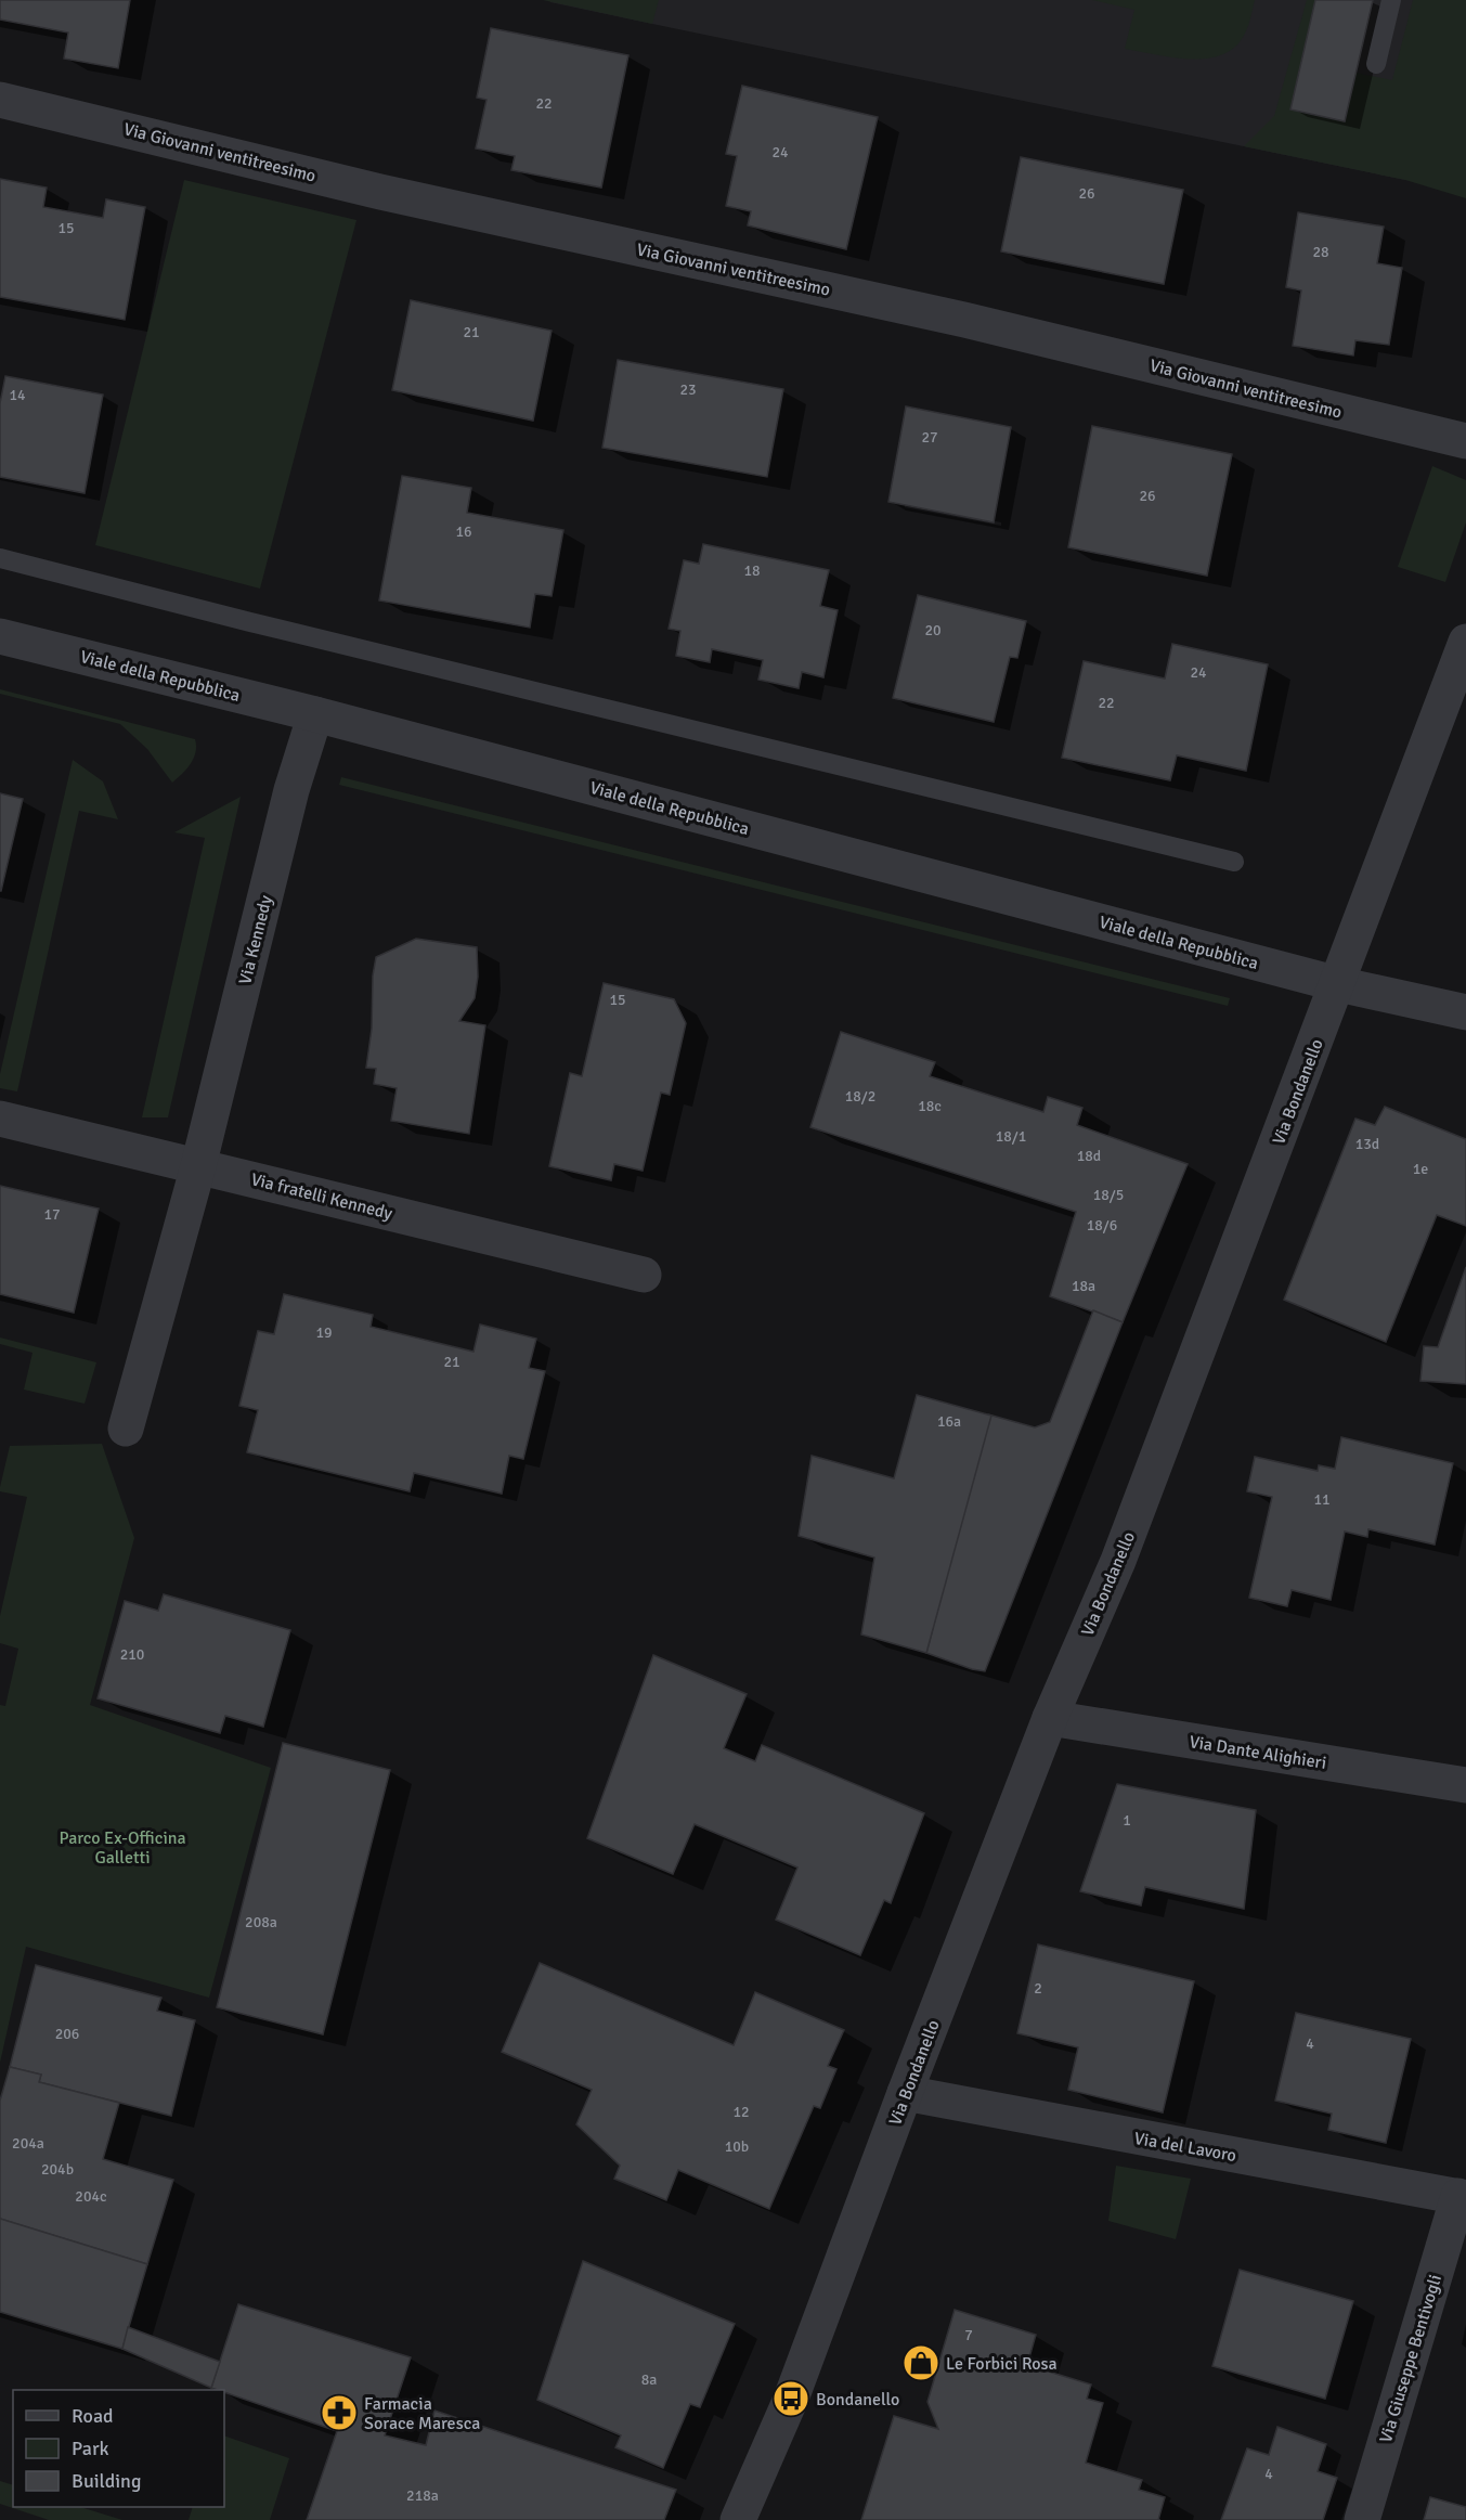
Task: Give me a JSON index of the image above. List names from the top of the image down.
{
  "streets": {
    "street": [
      "Via Giovanni ventitreesimo",
      "Viale della Repubblica",
      "Via Kennedy",
      "Via Bondanello",
      "Via fratelli Kennedy",
      "Via Dante Alighieri",
      "Via del Lavoro",
      "Via Giuseppe Bentivogli"
    ]
  },
  "crossings": [
    ["Viale della Repubblica", "Via Kennedy"],
    ["Viale della Repubblica", "Via Bondanello"],
    ["Via Kennedy", "Via fratelli Kennedy"],
    ["Via Bondanello", "Via Dante Alighieri"],
    ["Via Bondanello", "Via del Lavoro"],
    ["Via del Lavoro", "Via Giuseppe Bentivogli"]
  ],
  "parks": ["Parco Ex-Officina Galletti"],
  "places": {
    "shop": ["Le Forbici Rosa"],
    "bus stop": ["Bondanello"],
    "pharmacy": ["Farmacia Sorace Maresca"]
  },
  "house_numbers": [
    "22",
    "24",
    "26",
    "15",
    "28",
    "21",
    "23",
    "14",
    "27",
    "26",
    "16",
    "18",
    "20",
    "24",
    "22",
    "15",
    "18/2",
    "18c",
    "18/1",
    "13d",
    "18d",
    "1e",
    "18/5",
    "17",
    "18/6",
    "18a",
    "19",
    "21",
    "16a",
    "11",
    "210",
    "1",
    "208a",
    "2",
    "206",
    "4",
    "12",
    "204a",
    "10b",
    "204b",
    "204c",
    "7",
    "8a",
    "4",
    "218a"
  ],
  "legend": ["Road", "Park", "Building"]
}
